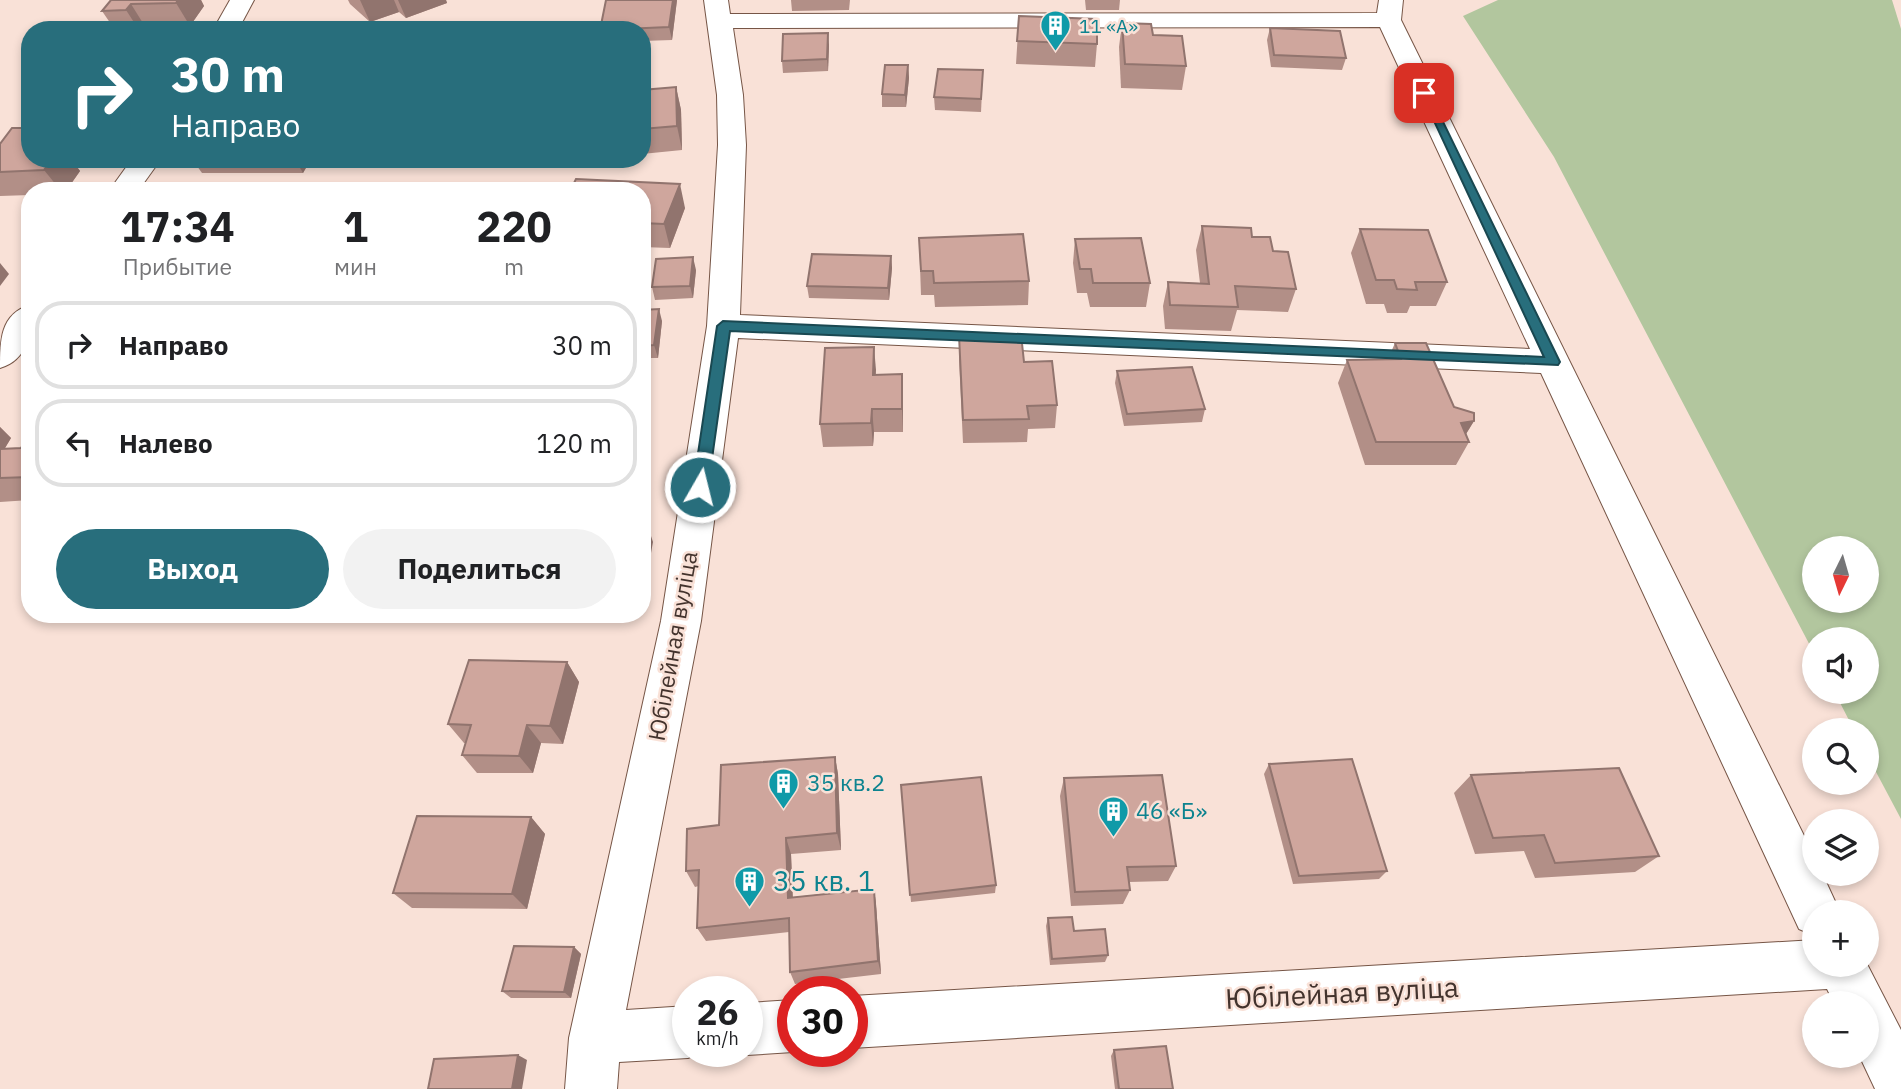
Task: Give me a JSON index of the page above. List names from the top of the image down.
{
  "streets": {
    "street": ["Юбілейная вуліца"]
  },
  "places": {
    "building": [
      "11 «А»",
      "35 кв.2",
      "46 «Б»",
      "35 кв. 1"
    ]
  },
  "north": "bottom",
  "page": {
    "turn": ["30 m", "Направо"],
    "eta": [
      "17:34",
      "Прибытие",
      "1",
      "мин",
      "220",
      "m"
    ],
    "list": [
      {
        "name": "Направо",
        "value": "30 m"
      },
      {
        "name": "Налево",
        "value": "120 m"
      }
    ],
    "buttons": ["Выход", "Поделиться"],
    "map_buttons": ["+", "−"],
    "speed": "26 km/h",
    "limit": "30"
  }
}
